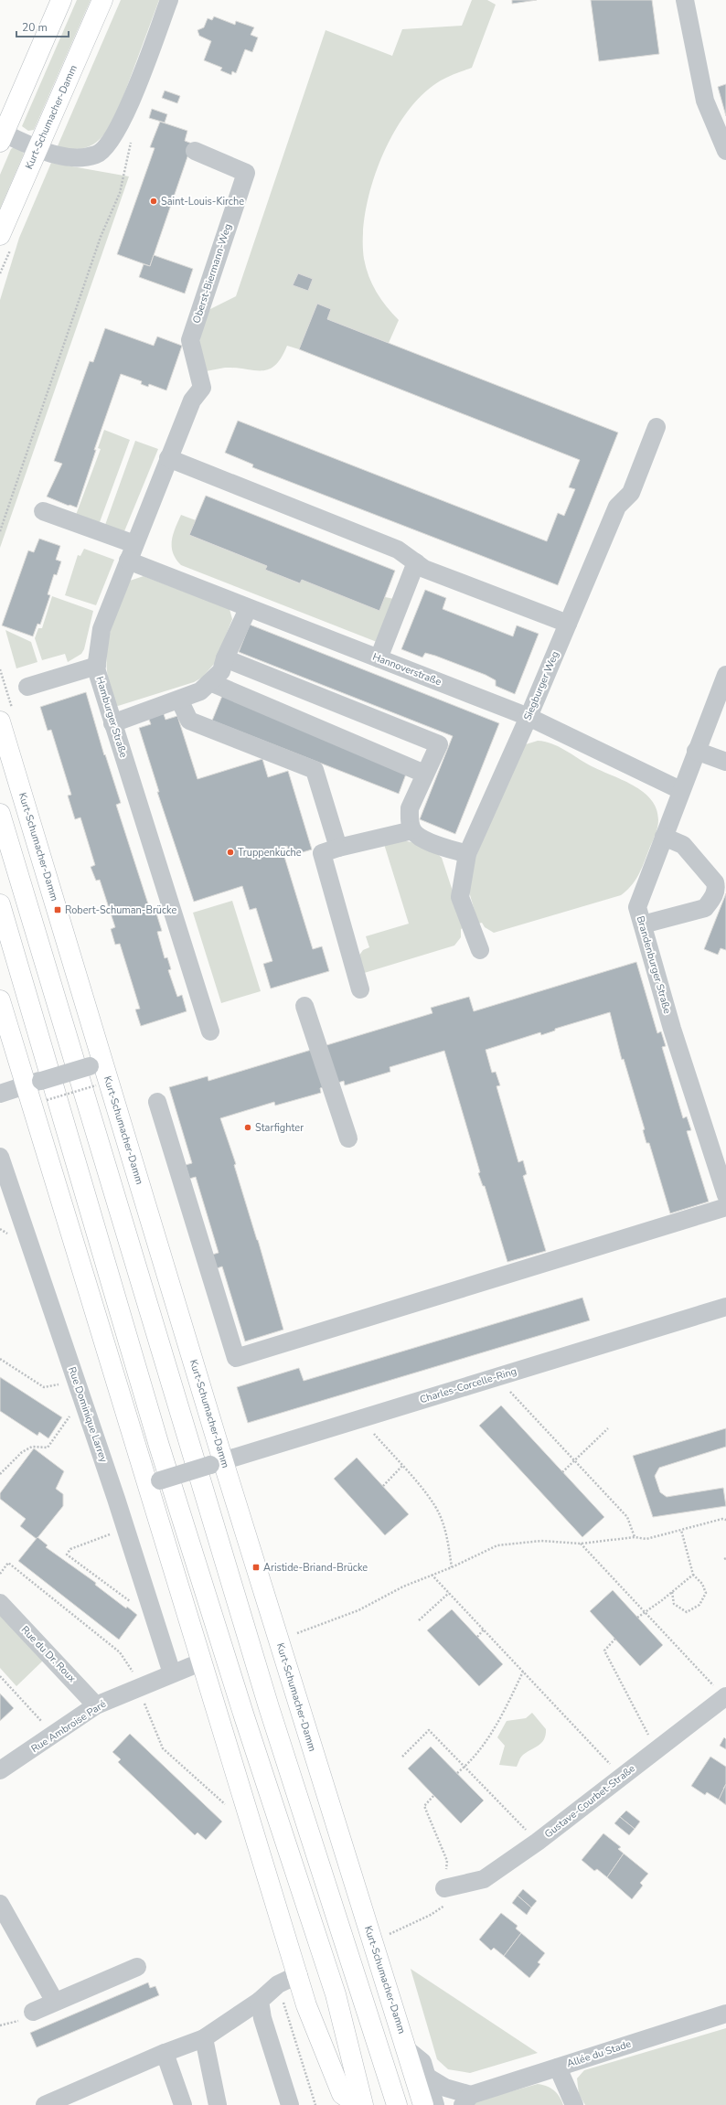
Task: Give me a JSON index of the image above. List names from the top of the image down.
{
  "streets": {
    "main road": ["Kurt-Schumacher-Damm"],
    "street": [
      "Oberst-Biermann-Weg",
      "Hannoverstraße",
      "Siegburger Weg",
      "Hamburger Straße",
      "Brandenburger Straße",
      "Charles-Corcelle-Ring",
      "Rue Dominique Larrey",
      "Rue du Dr. Roux",
      "Rue Ambroise Paré",
      "Gustave-Courbet-Straße",
      "Allée du Stade"
    ]
  },
  "crossings": [
    ["Kurt-Schumacher-Damm", "Charles-Corcelle-Ring"],
    ["Oberst-Biermann-Weg", "Hamburger Straße"],
    ["Hannoverstraße", "Siegburger Weg"],
    ["Hannoverstraße", "Hamburger Straße"],
    ["Hannoverstraße", "Brandenburger Straße"],
    ["Rue Dominique Larrey", "Rue Ambroise Paré"],
    ["Rue du Dr. Roux", "Rue Ambroise Paré"]
  ],
  "places": {
    "other": ["Saint-Louis-Kirche", "Truppenküche", "Starfighter"],
    "transit": ["Robert-Schuman-Brücke", "Aristide-Briand-Brücke"]
  },
  "scale_bar": "20 m"
}
